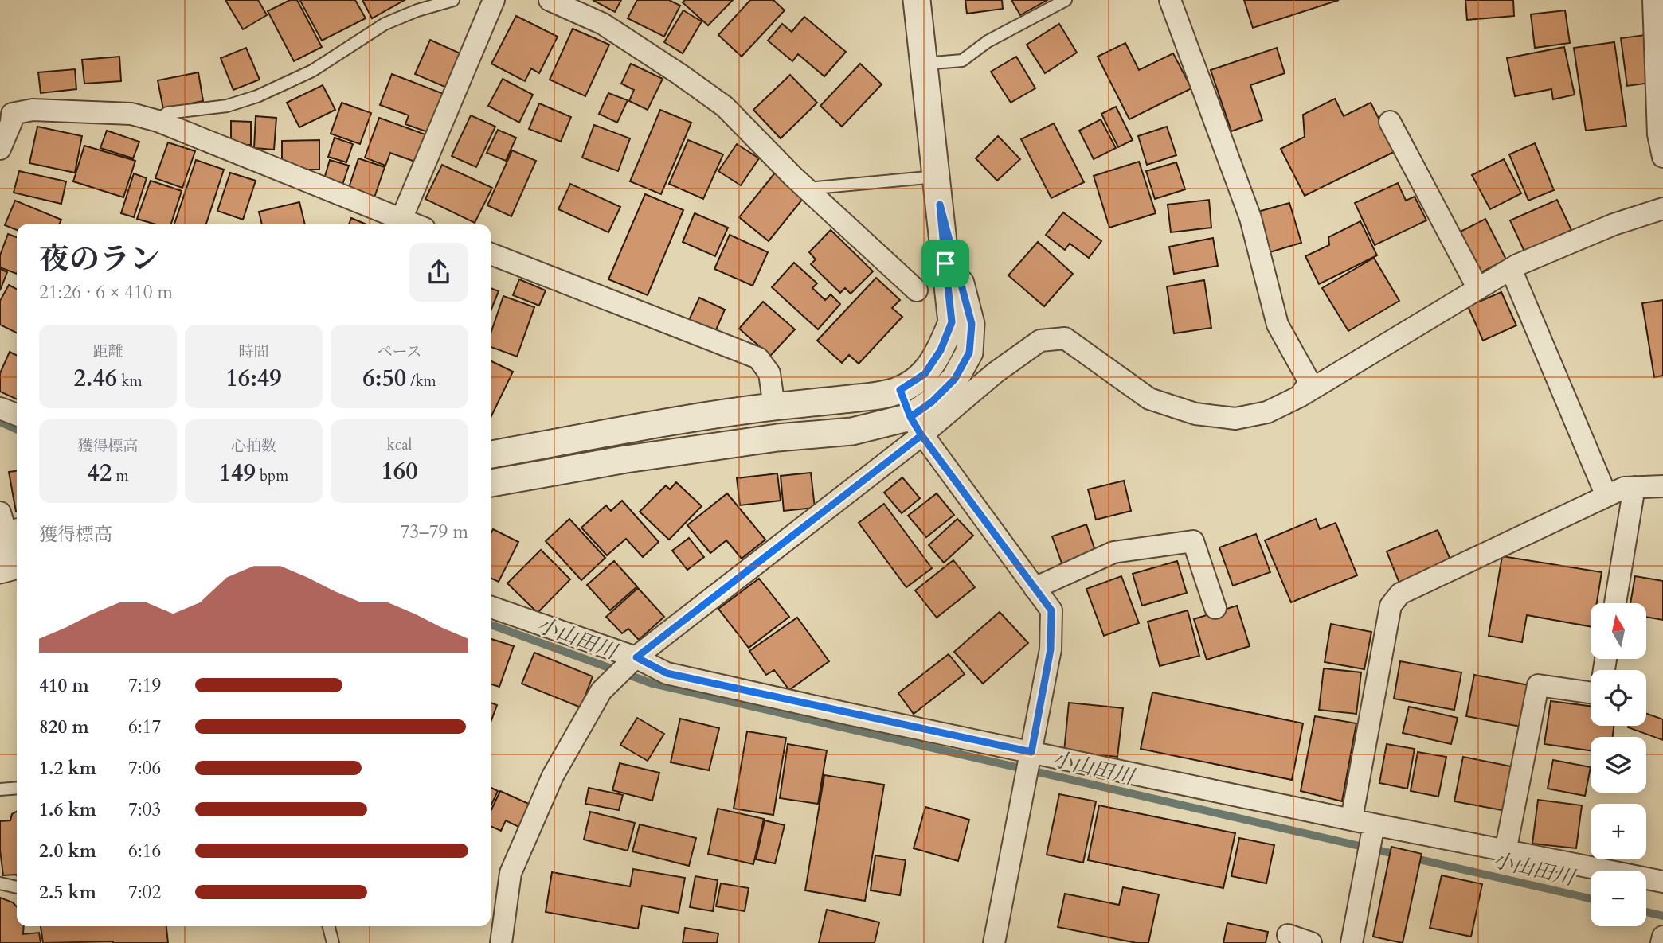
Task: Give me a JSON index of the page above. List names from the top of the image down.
{
  "water": ["小山田川"],
  "north": "top",
  "page": {
    "heading": ["夜のラン", "21:26 · 6 × 410 m"],
    "stats": [
      ["距離", "2.46 km"],
      ["時間", "16:49"],
      ["ペース", "6:50 /km"],
      ["獲得標高", "42 m"],
      ["心拍数", "149 bpm"],
      ["kcal", "160"]
    ],
    "chart": ["獲得標高", "73–79 m"],
    "map_buttons": ["+", "−"],
    "list": [
      {
        "name": "410 m",
        "note": "7:19"
      },
      {
        "name": "820 m",
        "note": "6:17"
      },
      {
        "name": "1.2 km",
        "note": "7:06"
      },
      {
        "name": "1.6 km",
        "note": "7:03"
      },
      {
        "name": "2.0 km",
        "note": "6:16"
      },
      {
        "name": "2.5 km",
        "note": "7:02"
      }
    ]
  }
}
